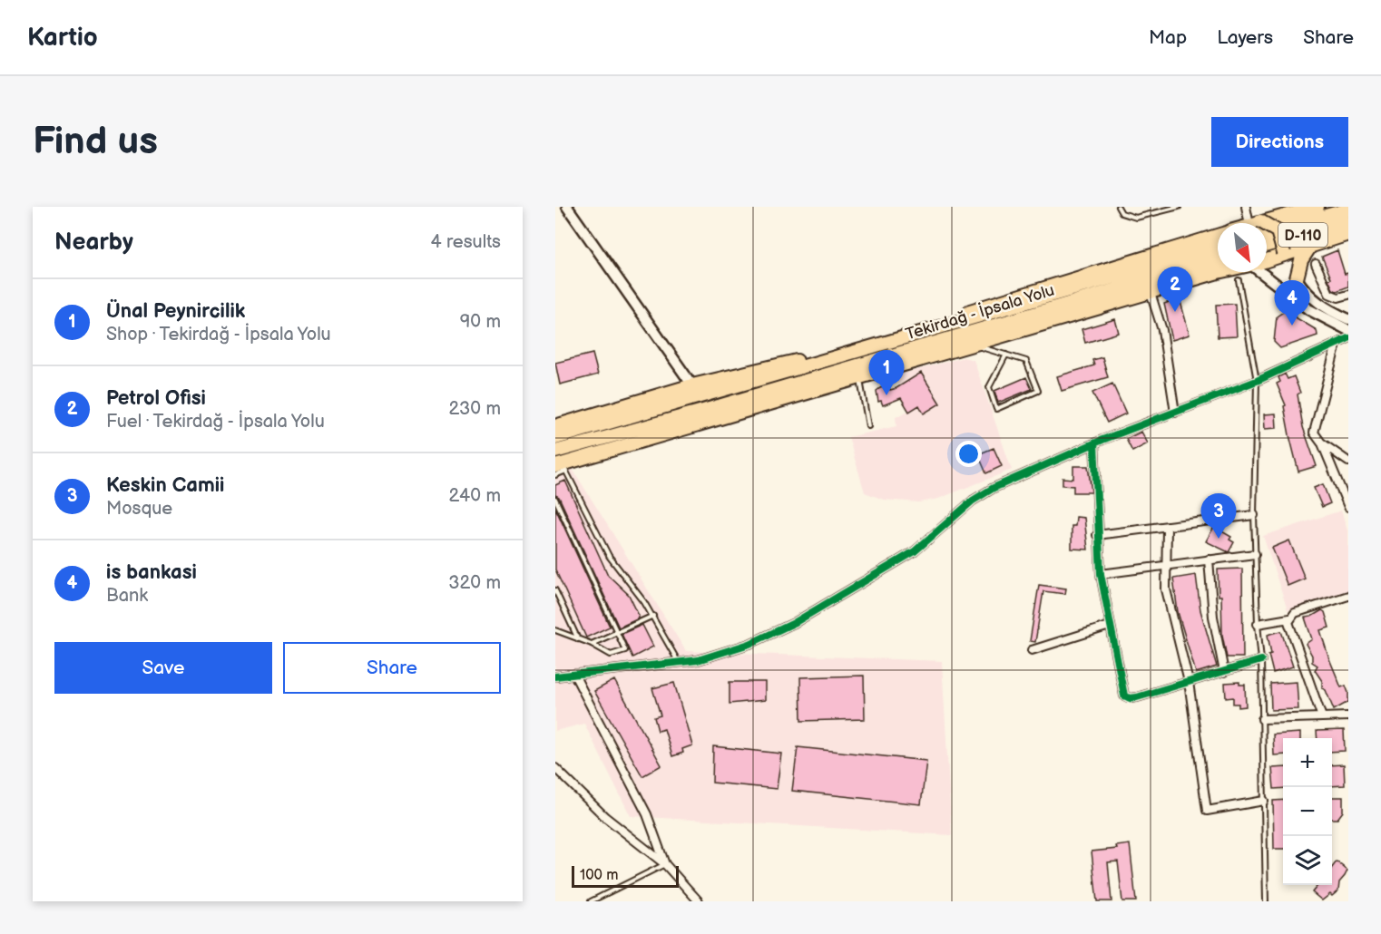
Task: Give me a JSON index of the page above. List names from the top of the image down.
{
  "streets": {
    "highway": ["D-110", "Tekirdağ - İpsala Yolu"]
  },
  "scale_bar": "100 m",
  "north": "bottom right",
  "page": {
    "header": "Kartio",
    "nav": ["Map", "Layers", "Share"],
    "buttons": [
      "Directions",
      ["Save", "Share"]
    ],
    "title": "Find us",
    "heading": ["Nearby", "4 results"],
    "pins": [
      "2",
      "4",
      "1",
      "3"
    ],
    "list": [
      {
        "mark": "1",
        "name": "Ünal Peynircilik",
        "note": "Shop · Tekirdağ - İpsala Yolu",
        "value": "90 m"
      },
      {
        "mark": "2",
        "name": "Petrol Ofisi",
        "note": "Fuel · Tekirdağ - İpsala Yolu",
        "value": "230 m"
      },
      {
        "mark": "3",
        "name": "Keskin Camii",
        "note": "Mosque",
        "value": "240 m"
      },
      {
        "mark": "4",
        "name": "is bankasi",
        "note": "Bank",
        "value": "320 m"
      }
    ],
    "map_buttons": ["+", "−"],
    "scale": "100 m"
  }
}
